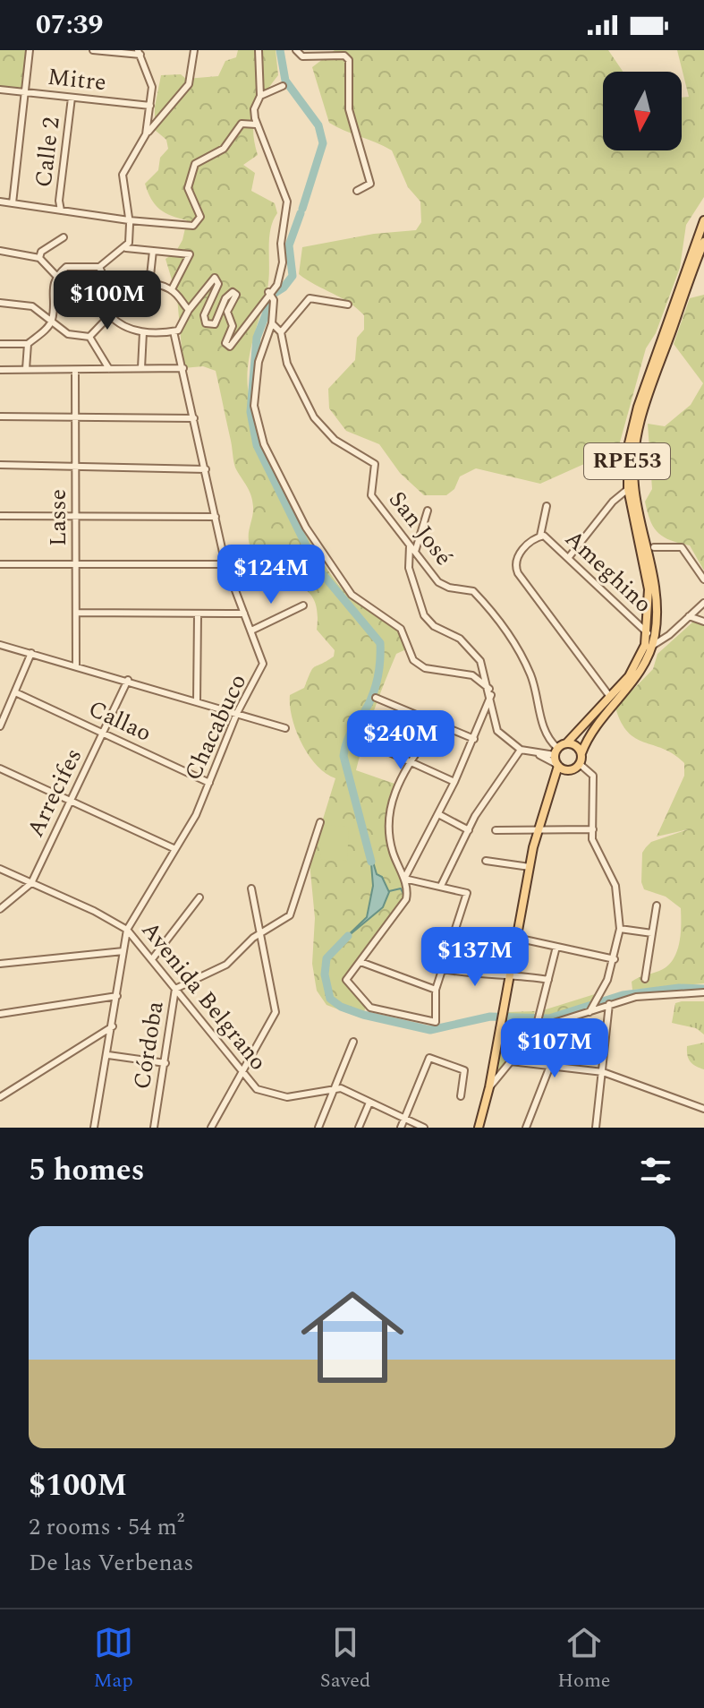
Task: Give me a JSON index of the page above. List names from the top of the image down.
{
  "streets": {
    "main road": ["RPE53"],
    "street": [
      "Mitre",
      "Calle 2",
      "Lasse",
      "San José",
      "Ameghino",
      "Callao",
      "Chacabuco",
      "Arrecifes",
      "Avenida Belgrano",
      "Córdoba"
    ]
  },
  "crossings": [
    ["Mitre", "Calle 2"],
    ["RPE53", "San José"],
    ["RPE53", "Ameghino"],
    ["Callao", "Chacabuco"],
    ["Callao", "Arrecifes"],
    ["Chacabuco", "Avenida Belgrano"],
    ["Arrecifes", "Avenida Belgrano"],
    ["Avenida Belgrano", "Córdoba"]
  ],
  "north": "bottom",
  "page": {
    "status": "07:39",
    "price": [
      "$100M",
      "$124M",
      "$240M",
      "$137M",
      "$107M"
    ],
    "heading": "5 homes",
    "list": [
      {
        "name": "$100M",
        "note": "2 rooms · 54 m² · De las Verbenas"
      }
    ],
    "tabs": ["Map", "Saved", "Home"]
  }
}
